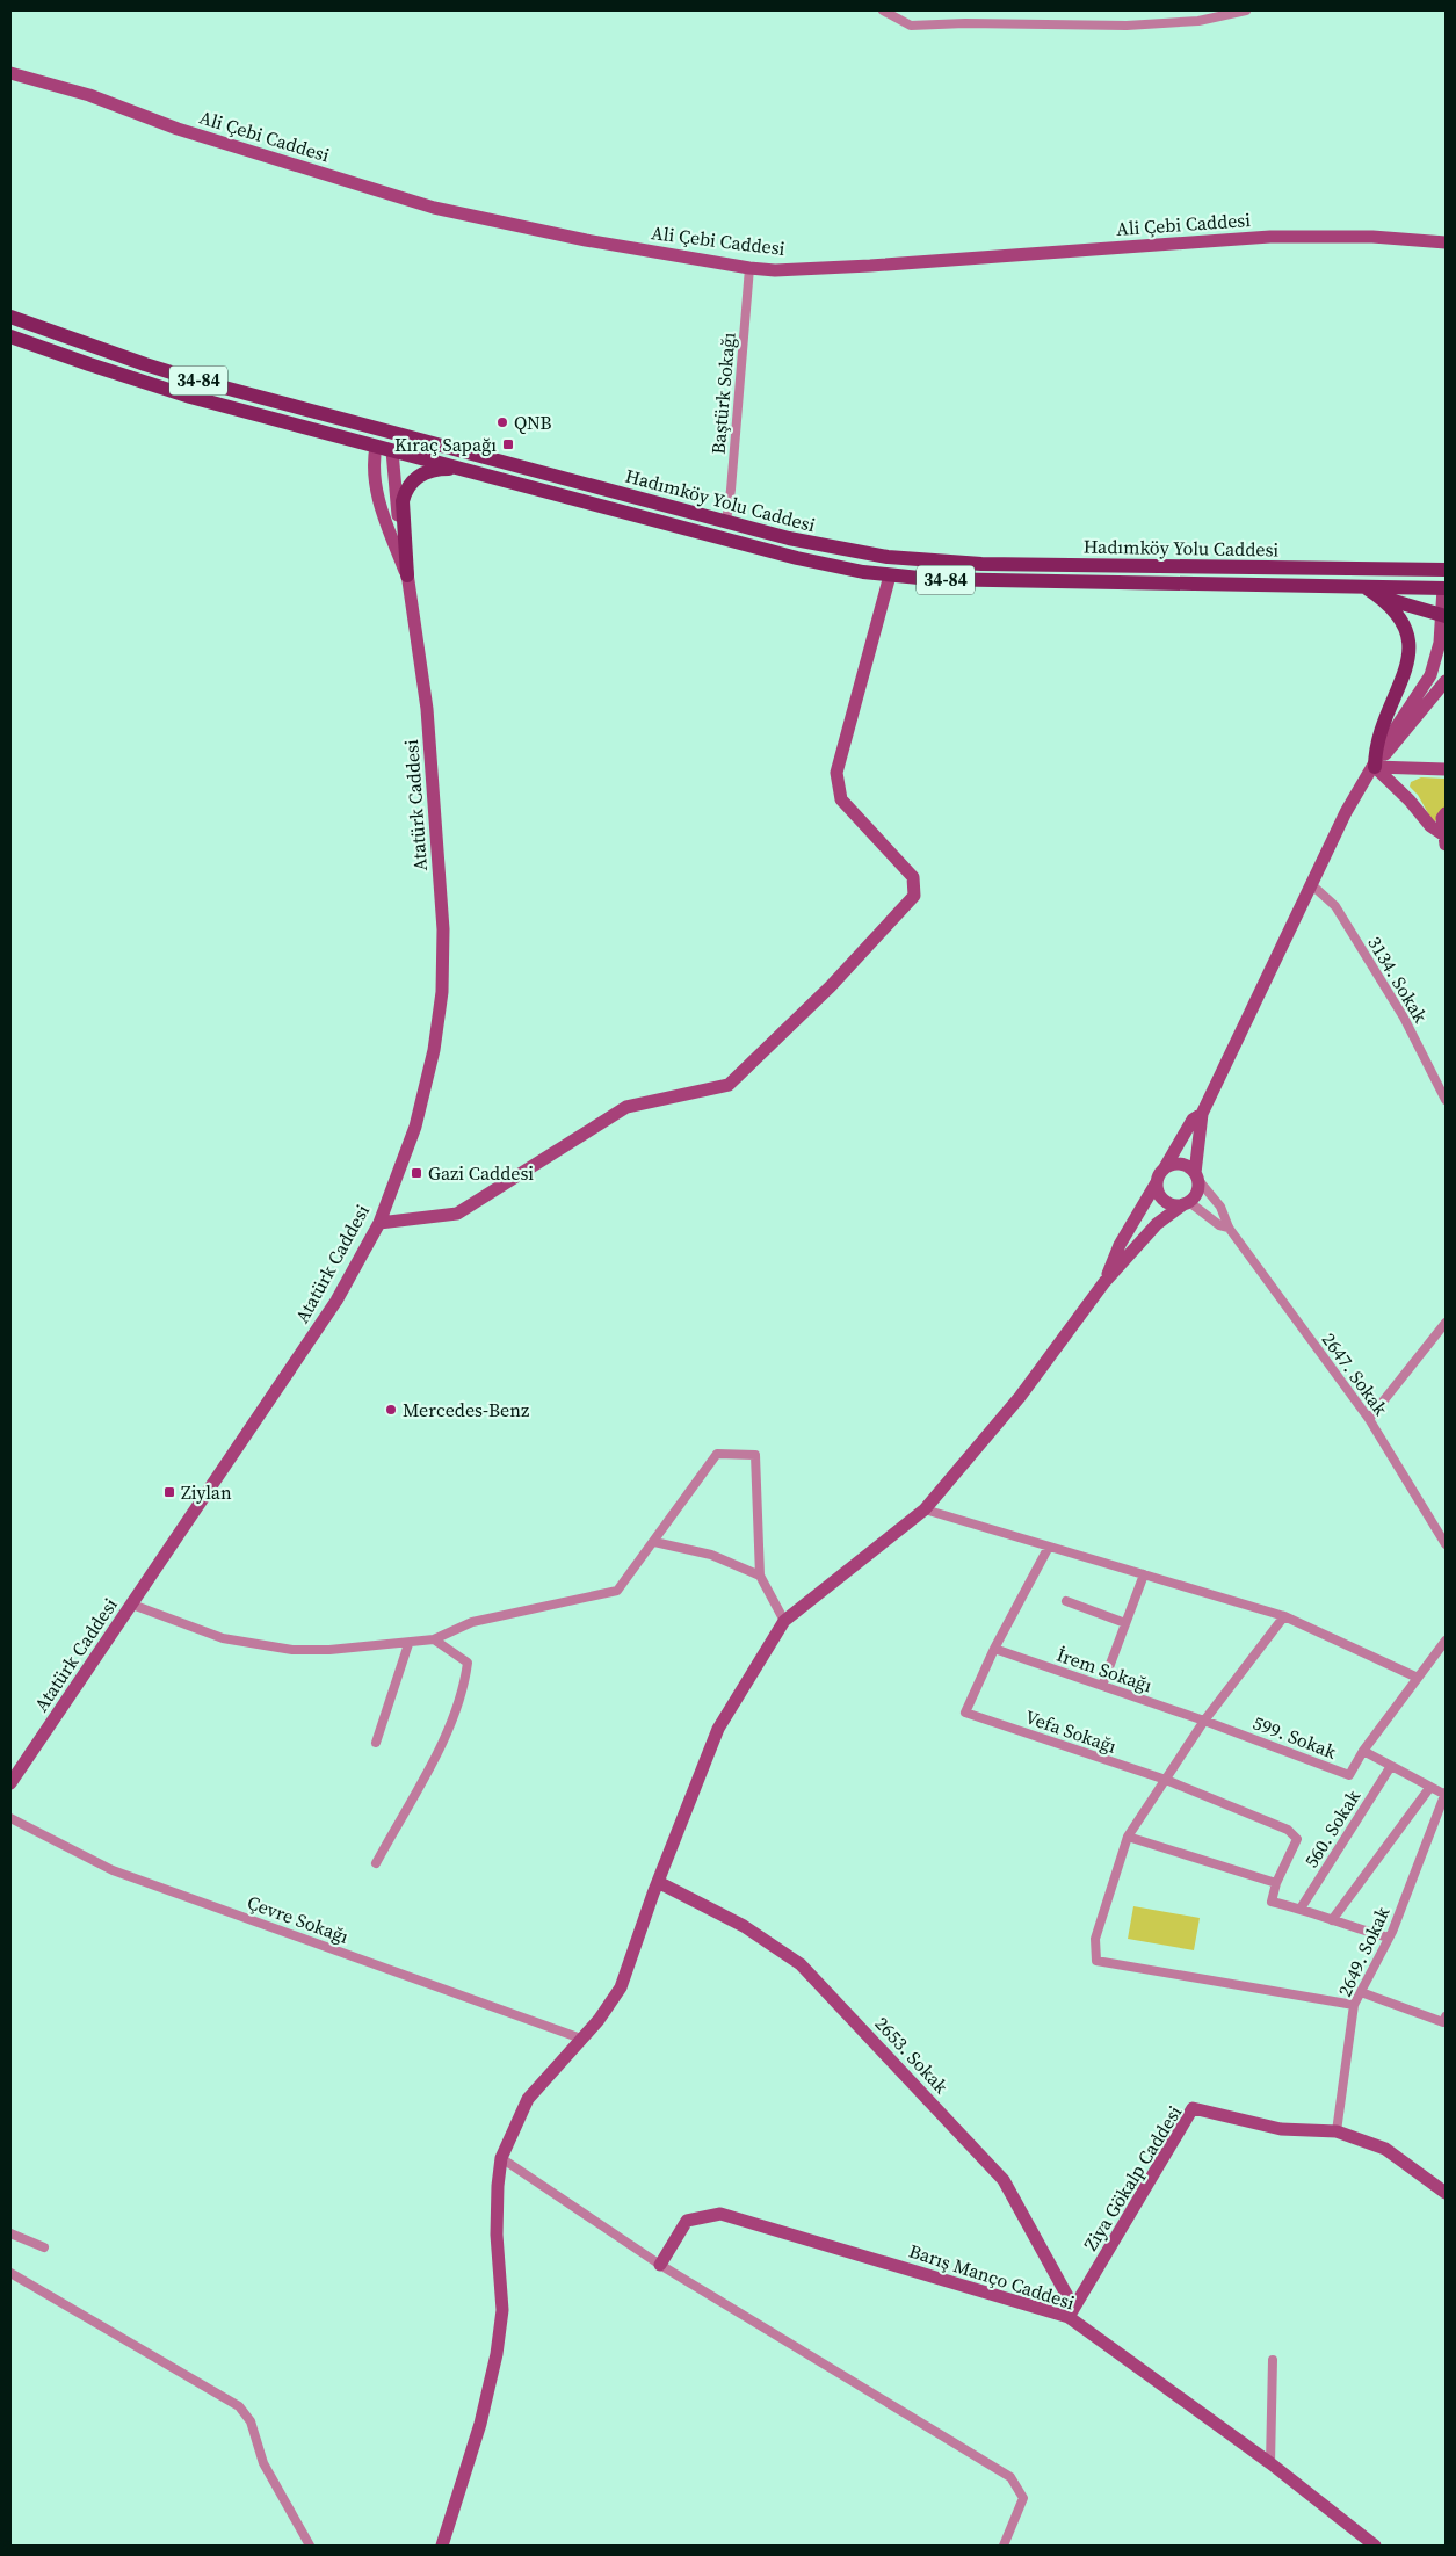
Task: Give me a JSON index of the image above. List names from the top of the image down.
{
  "streets": {
    "main road": ["34-84", "Hadımköy Yolu Caddesi"],
    "street": [
      "Ali Çebi Caddesi",
      "Baştürk Sokağı",
      "Atatürk Caddesi",
      "3134. Sokak",
      "2647. Sokak",
      "İrem Sokağı",
      "Vefa Sokağı",
      "599. Sokak",
      "560. Sokak",
      "Çevre Sokağı",
      "2649. Sokak",
      "2653. Sokak",
      "Ziya Gökalp Caddesi",
      "Barış Manço Caddesi"
    ]
  },
  "crossings": [
    ["Ali Çebi Caddesi", "Baştürk Sokağı"],
    ["Baştürk Sokağı", "Hadımköy Yolu Caddesi"],
    ["İrem Sokağı", "Vefa Sokağı"],
    ["İrem Sokağı", "599. Sokak"],
    ["2649. Sokak", "Ziya Gökalp Caddesi"],
    ["2653. Sokak", "Ziya Gökalp Caddesi"],
    ["2653. Sokak", "Barış Manço Caddesi"],
    ["Ziya Gökalp Caddesi", "Barış Manço Caddesi"]
  ],
  "places": {
    "other": ["QNB", "Mercedes-Benz"],
    "transit": ["Kıraç Sapağı", "Gazi Caddesi", "Ziylan"]
  }
}
